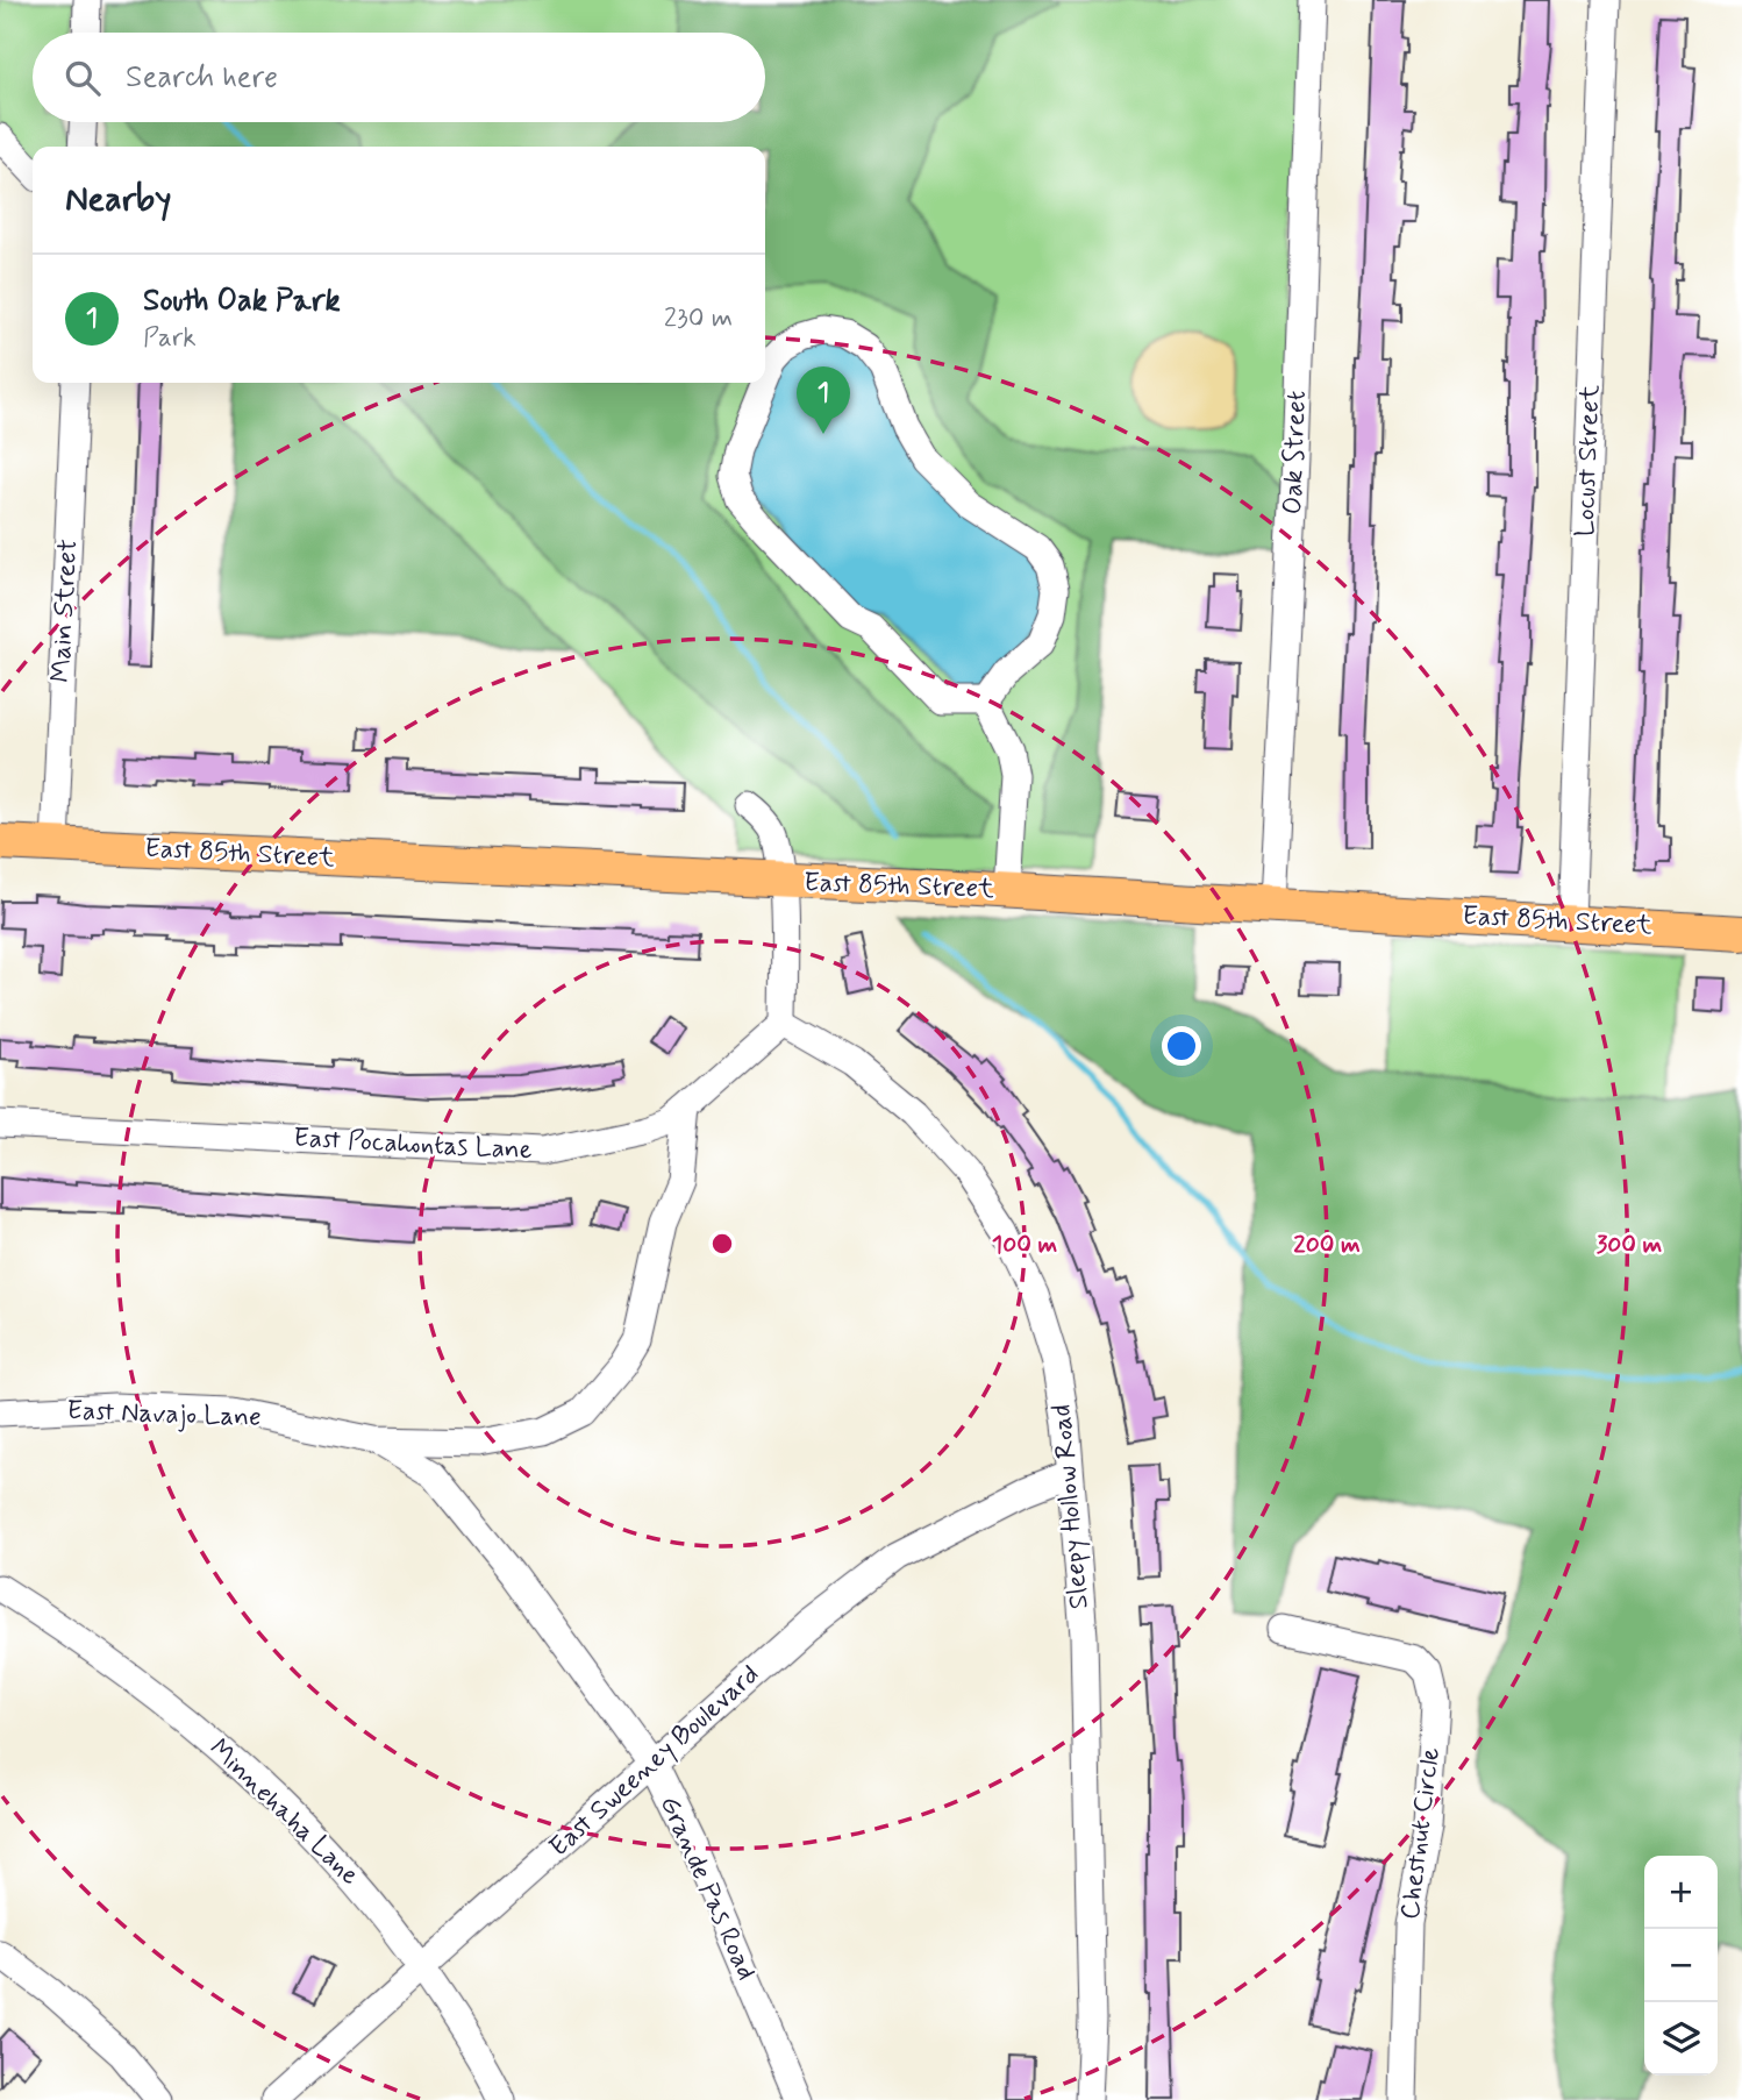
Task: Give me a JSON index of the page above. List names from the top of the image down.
{
  "streets": {
    "main road": ["East 85th Street"],
    "street": [
      "Oak Street",
      "Locust Street",
      "Main Street",
      "East Pocahontas Lane",
      "East Navajo Lane",
      "Sleepy Hollow Road",
      "East Sweeney Boulevard",
      "Minnehaha Lane",
      "Chestnut Circle",
      "Grande Pas Road"
    ]
  },
  "crossings": [
    ["Oak Street", "East 85th Street"],
    ["Locust Street", "East 85th Street"],
    ["Main Street", "East 85th Street"],
    ["East Pocahontas Lane", "East Navajo Lane"],
    ["East Navajo Lane", "Grande Pas Road"],
    ["Sleepy Hollow Road", "East Sweeney Boulevard"],
    ["East Sweeney Boulevard", "Minnehaha Lane"],
    ["East Sweeney Boulevard", "Grande Pas Road"]
  ],
  "page": {
    "search": "Search here",
    "heading": "Nearby",
    "list": [
      {
        "mark": "1",
        "name": "South Oak Park",
        "note": "Park",
        "value": "230 m"
      }
    ],
    "pins": "1",
    "map_buttons": ["+", "−"]
  },
  "rings": ["100 m", "200 m", "300 m"]
}
